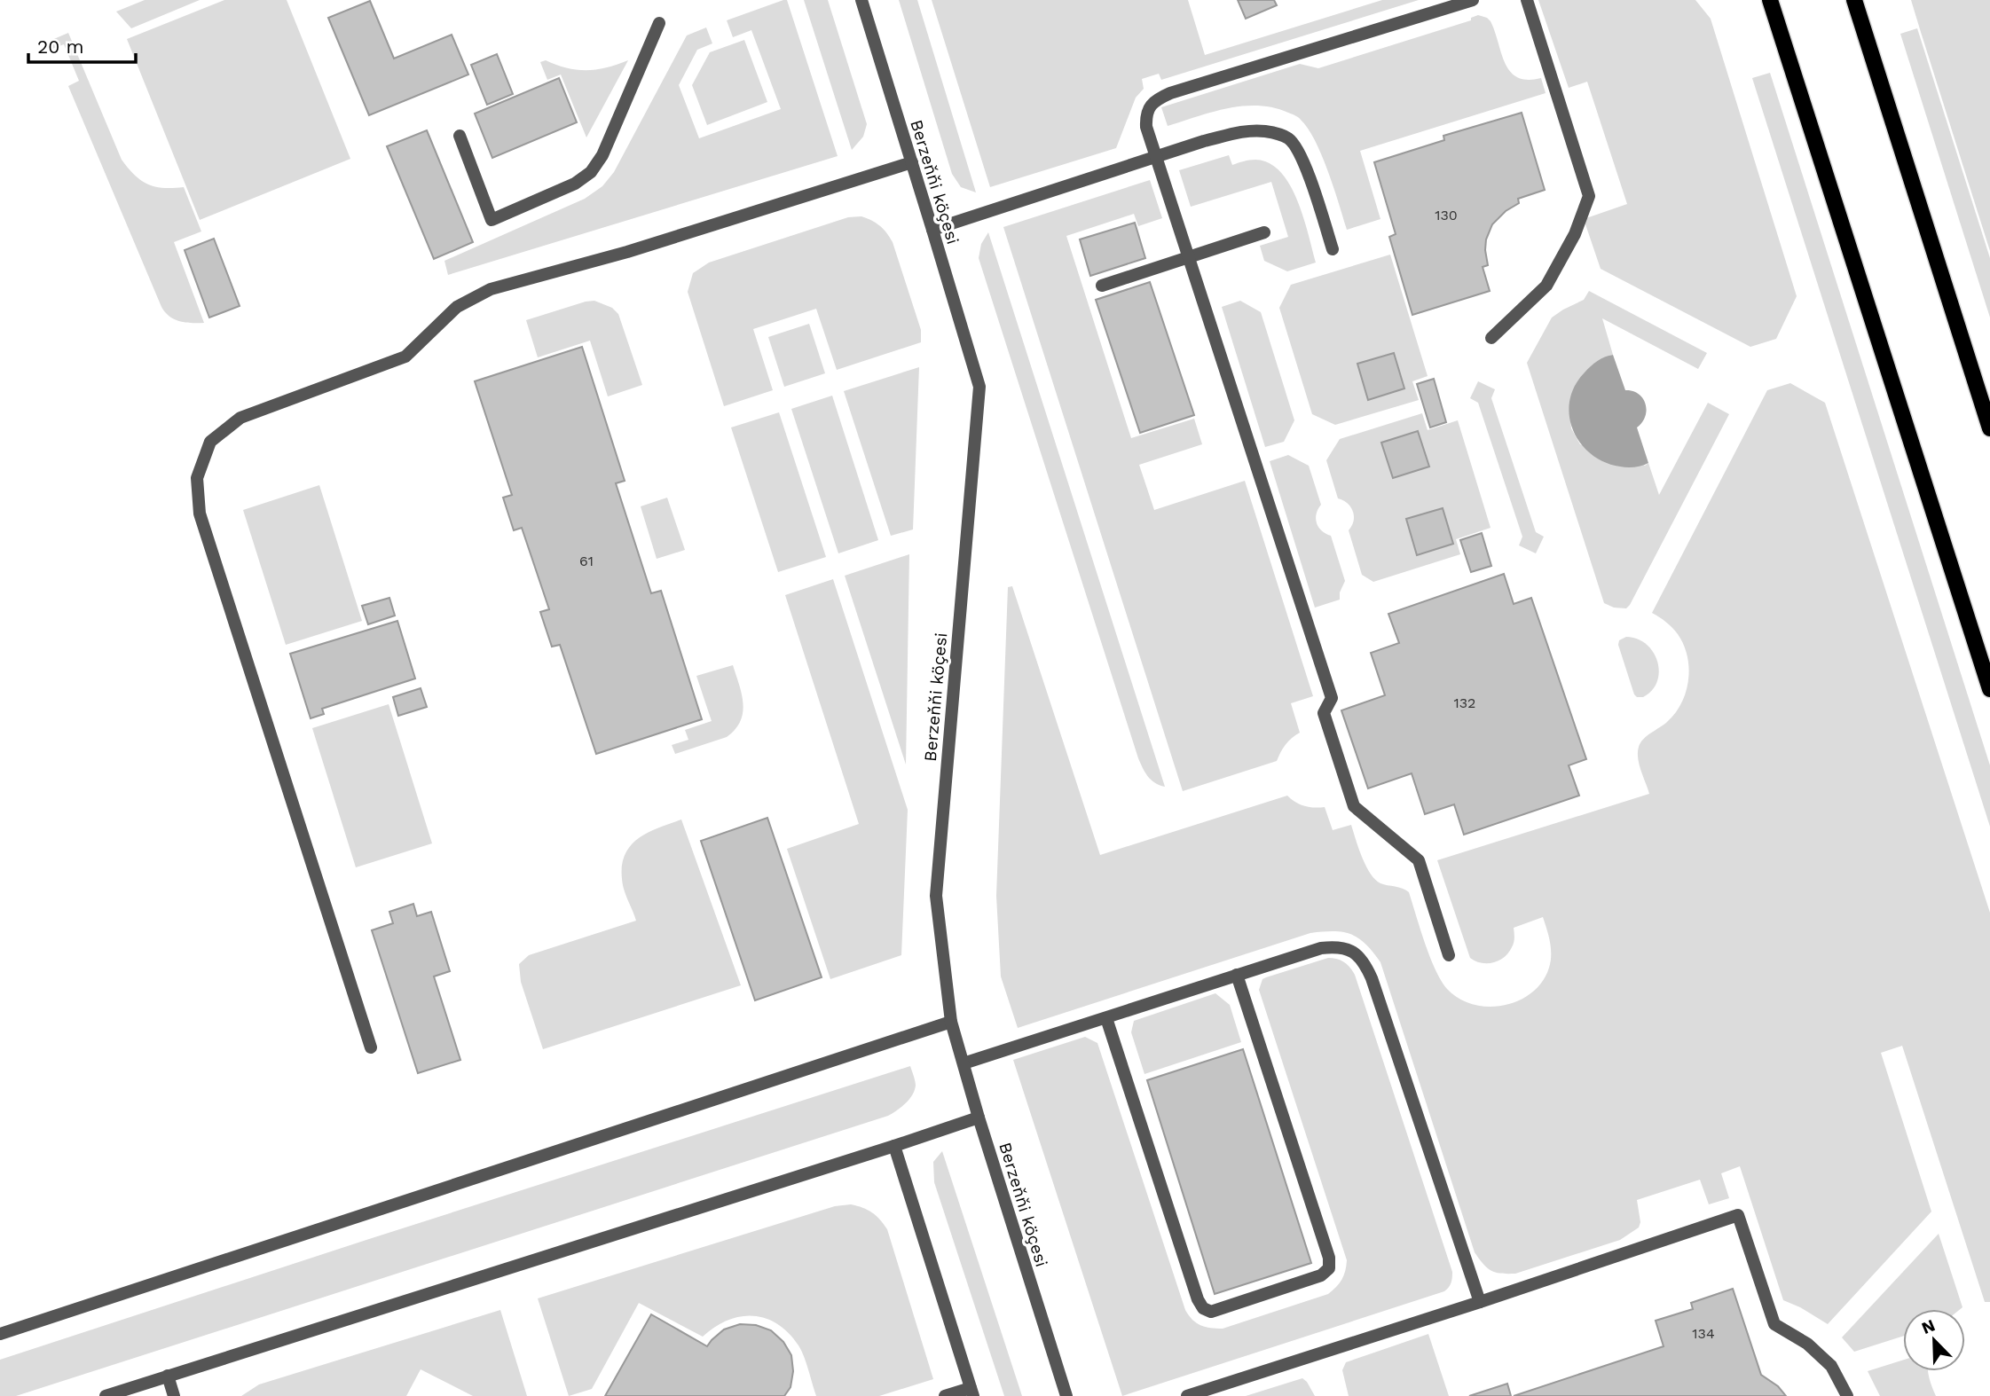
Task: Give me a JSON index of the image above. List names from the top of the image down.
{
  "streets": {
    "street": ["Berzeňňi köçesi"]
  },
  "house_numbers": [
    "130",
    "61",
    "132",
    "134"
  ],
  "scale_bar": "20 m",
  "north": "top left"
}
